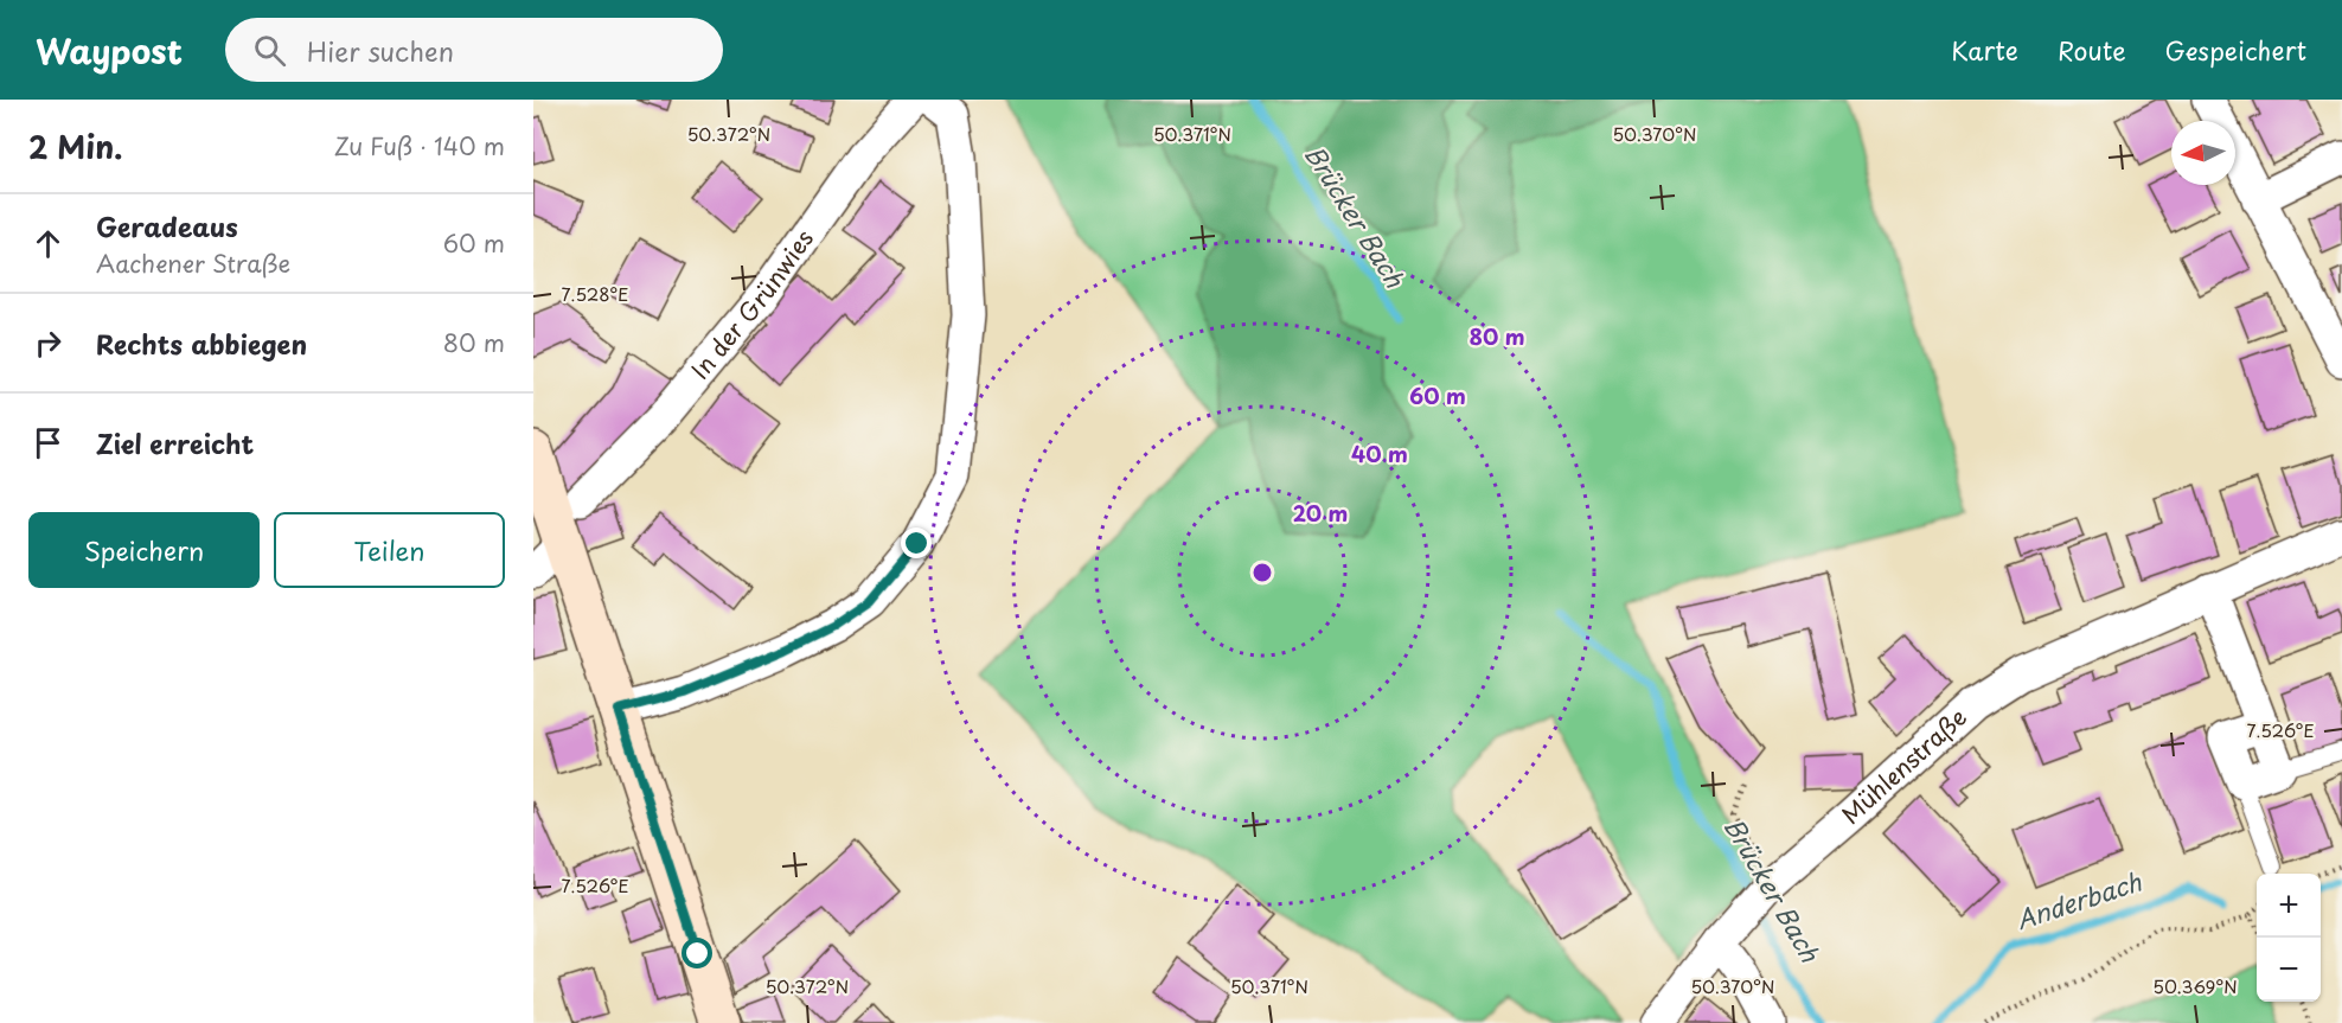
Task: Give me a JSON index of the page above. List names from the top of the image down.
{
  "streets": {
    "street": ["In der Grünwies", "Mühlenstraße"]
  },
  "water": ["Brücker Bach", "Anderbach"],
  "north": "left",
  "page": {
    "header": "Waypost",
    "search": "Hier suchen",
    "nav": ["Karte", "Route", "Gespeichert"],
    "heading": ["2 Min.", "Zu Fuß · 140 m"],
    "list": [
      ["Geradeaus", "Aachener Straße", "60 m"],
      ["Rechts abbiegen", "80 m"],
      "Ziel erreicht"
    ],
    "buttons": ["Speichern", "Teilen"],
    "map_buttons": ["+", "−"]
  },
  "coordinates": [
    "50.372°N",
    "50.371°N",
    "50.370°N",
    "7.528°E",
    "7.526°E",
    "50.369°N"
  ],
  "rings": [
    "80 m",
    "60 m",
    "40 m",
    "20 m"
  ]
}
